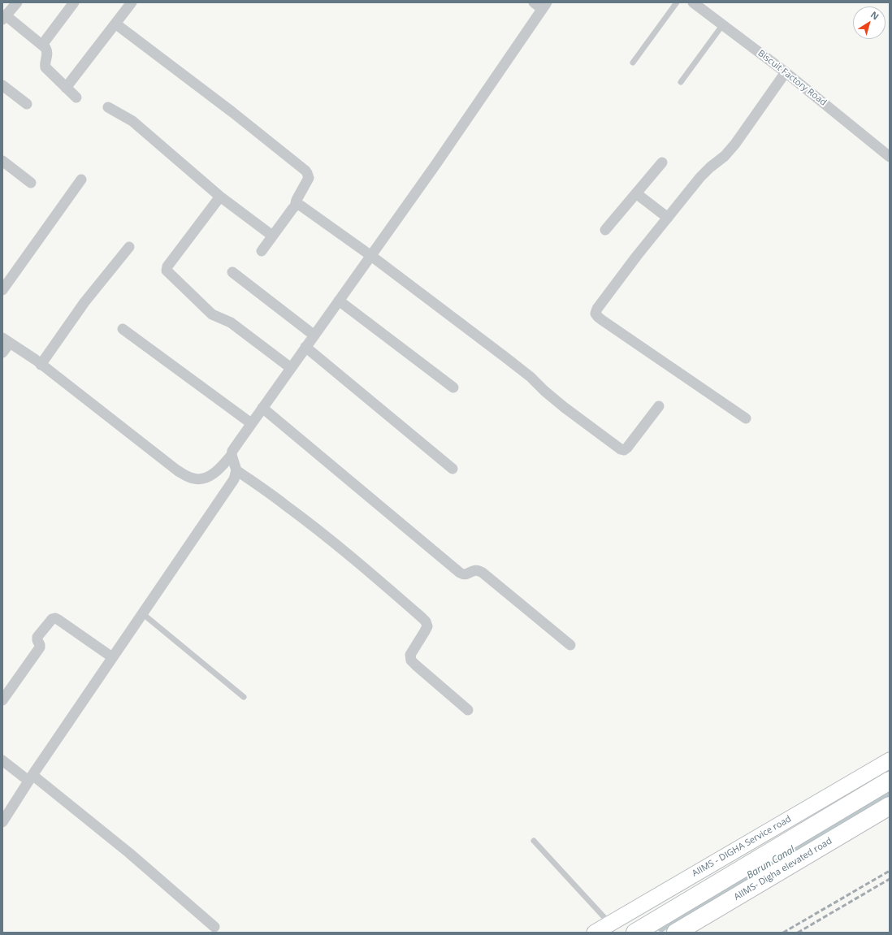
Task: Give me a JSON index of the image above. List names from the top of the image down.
{
  "streets": {
    "highway": ["AIIMS- Digha elevated road"],
    "main road": ["AIIMS - DIGHA Service road"],
    "street": ["Biscuit Factory Road"]
  },
  "water": ["Barun Canal"],
  "north": "top right"
}
